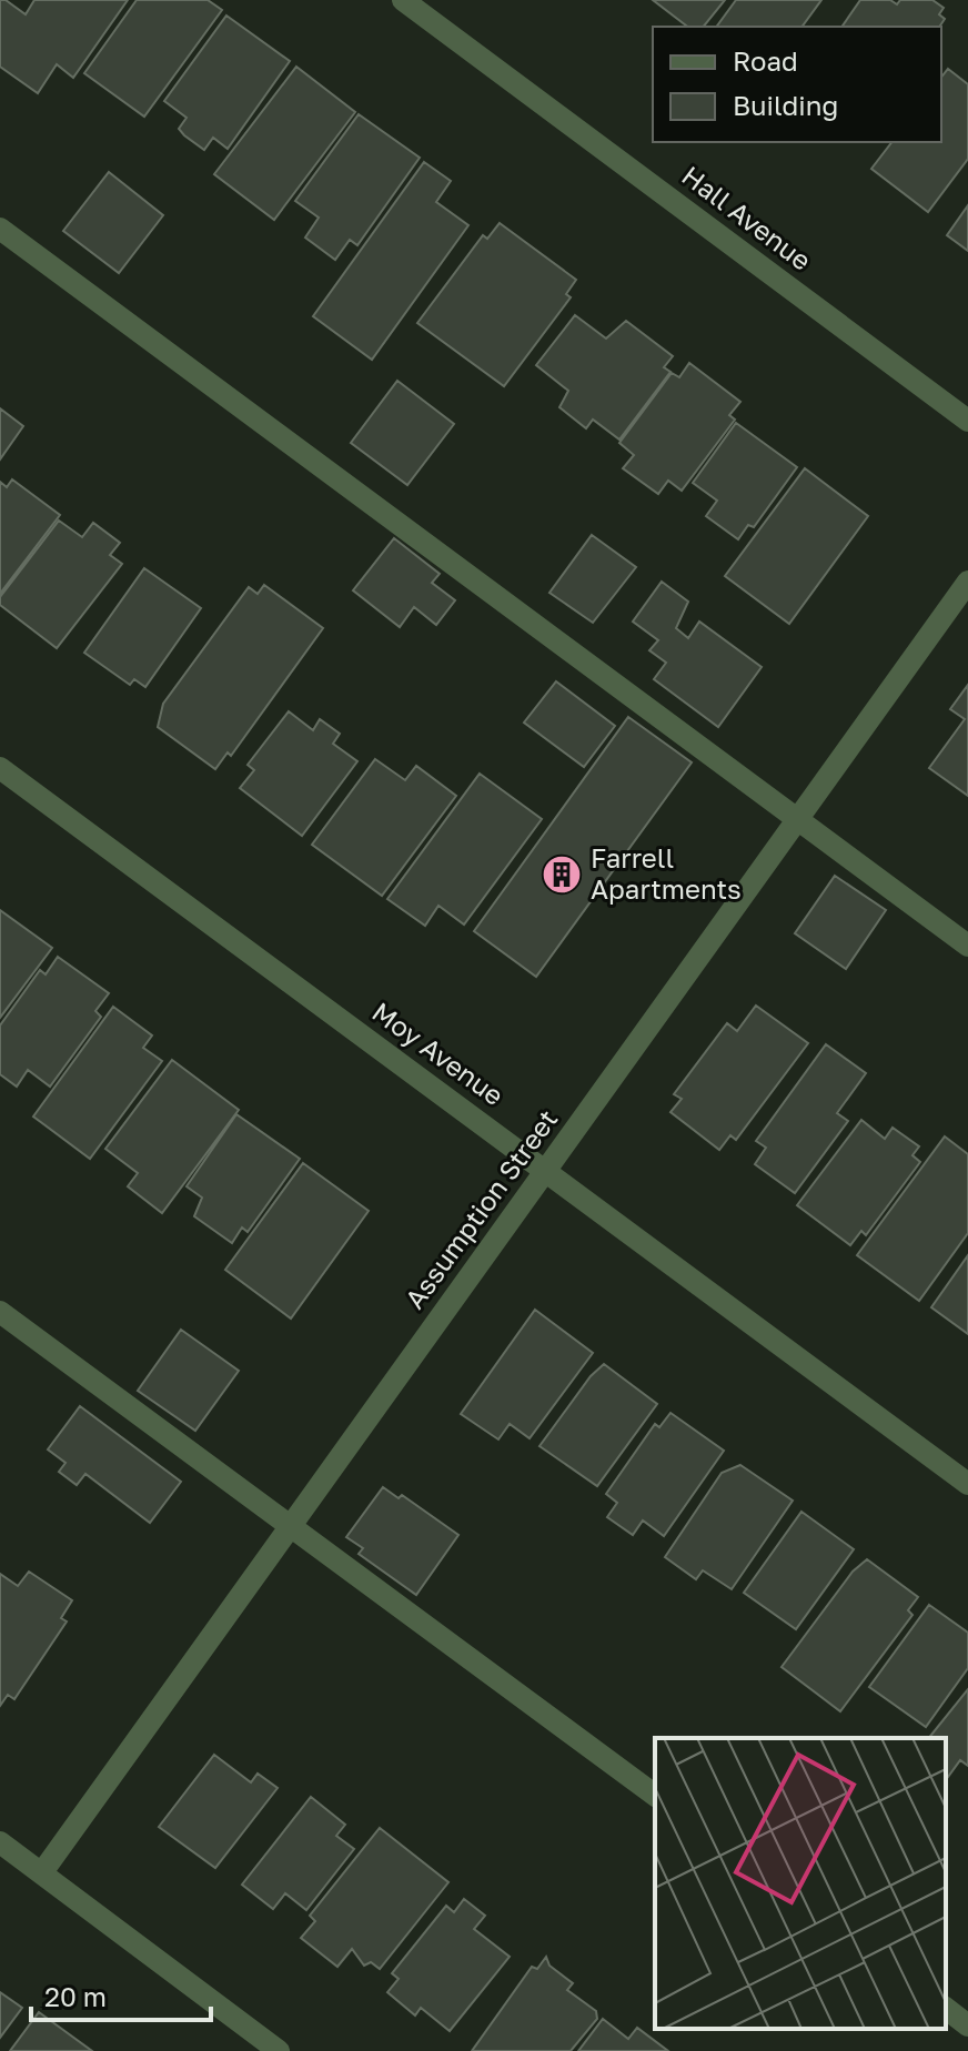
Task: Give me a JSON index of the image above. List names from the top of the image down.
{
  "streets": {
    "street": ["Hall Avenue", "Moy Avenue", "Assumption Street"]
  },
  "crossings": [
    ["Moy Avenue", "Assumption Street"]
  ],
  "places": {
    "building": ["Farrell Apartments"]
  },
  "legend": ["Road", "Building"],
  "scale_bar": "20 m"
}
